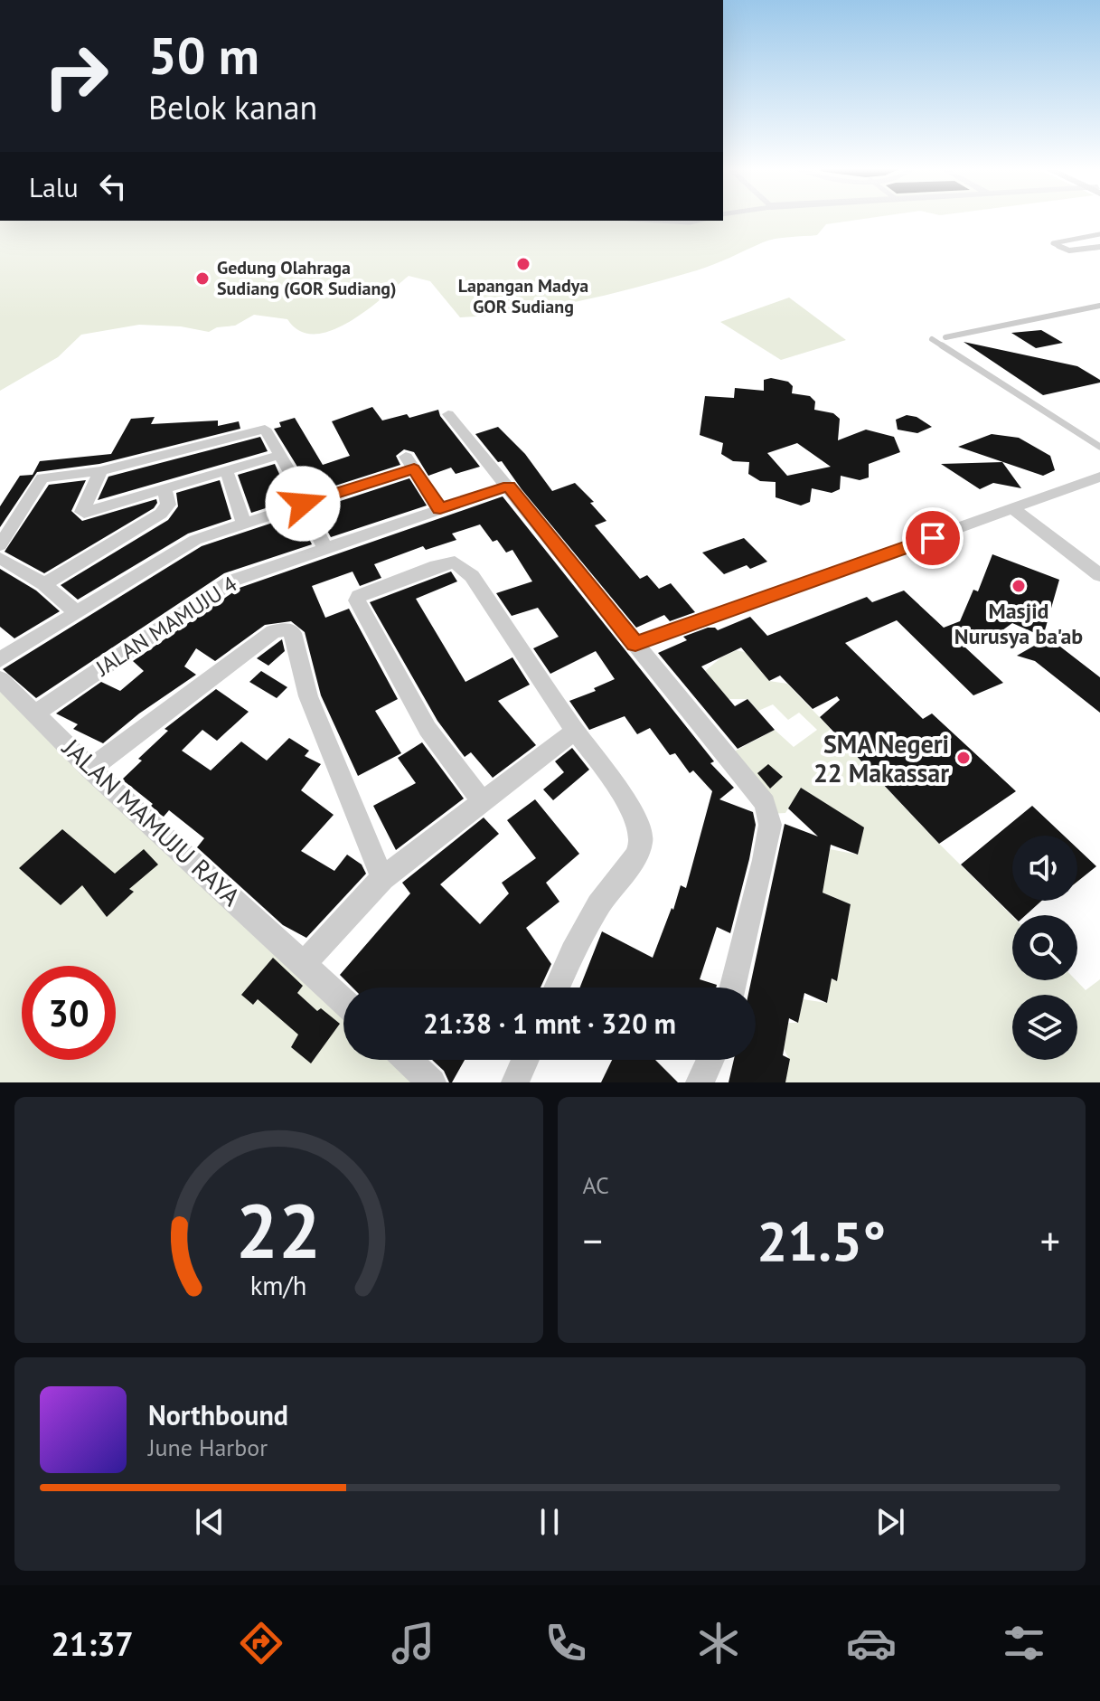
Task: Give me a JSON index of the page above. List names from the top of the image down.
{
  "streets": {
    "street": ["JALAN MAMUJU 4", "JALAN MAMUJU RAYA"]
  },
  "crossings": [
    ["JALAN MAMUJU 4", "JALAN MAMUJU RAYA"]
  ],
  "places": [
    "Lapangan Madya GOR Sudiang",
    "Gedung Olahraga Sudiang (GOR Sudiang)",
    "Masjid Nurusya ba'ab",
    "SMA Negeri 22 Makassar"
  ],
  "page": {
    "turn": ["50 m", "Belok kanan"],
    "then": "Lalu",
    "limit": "30",
    "trip": "21:38 · 1 mnt · 320 m",
    "tile": "AC",
    "heat": ["−", "21.5°", "+"],
    "song": ["Northbound", "June Harbor"],
    "tabs": "21:37",
    "gauge": ["22", "km/h"]
  }
}
